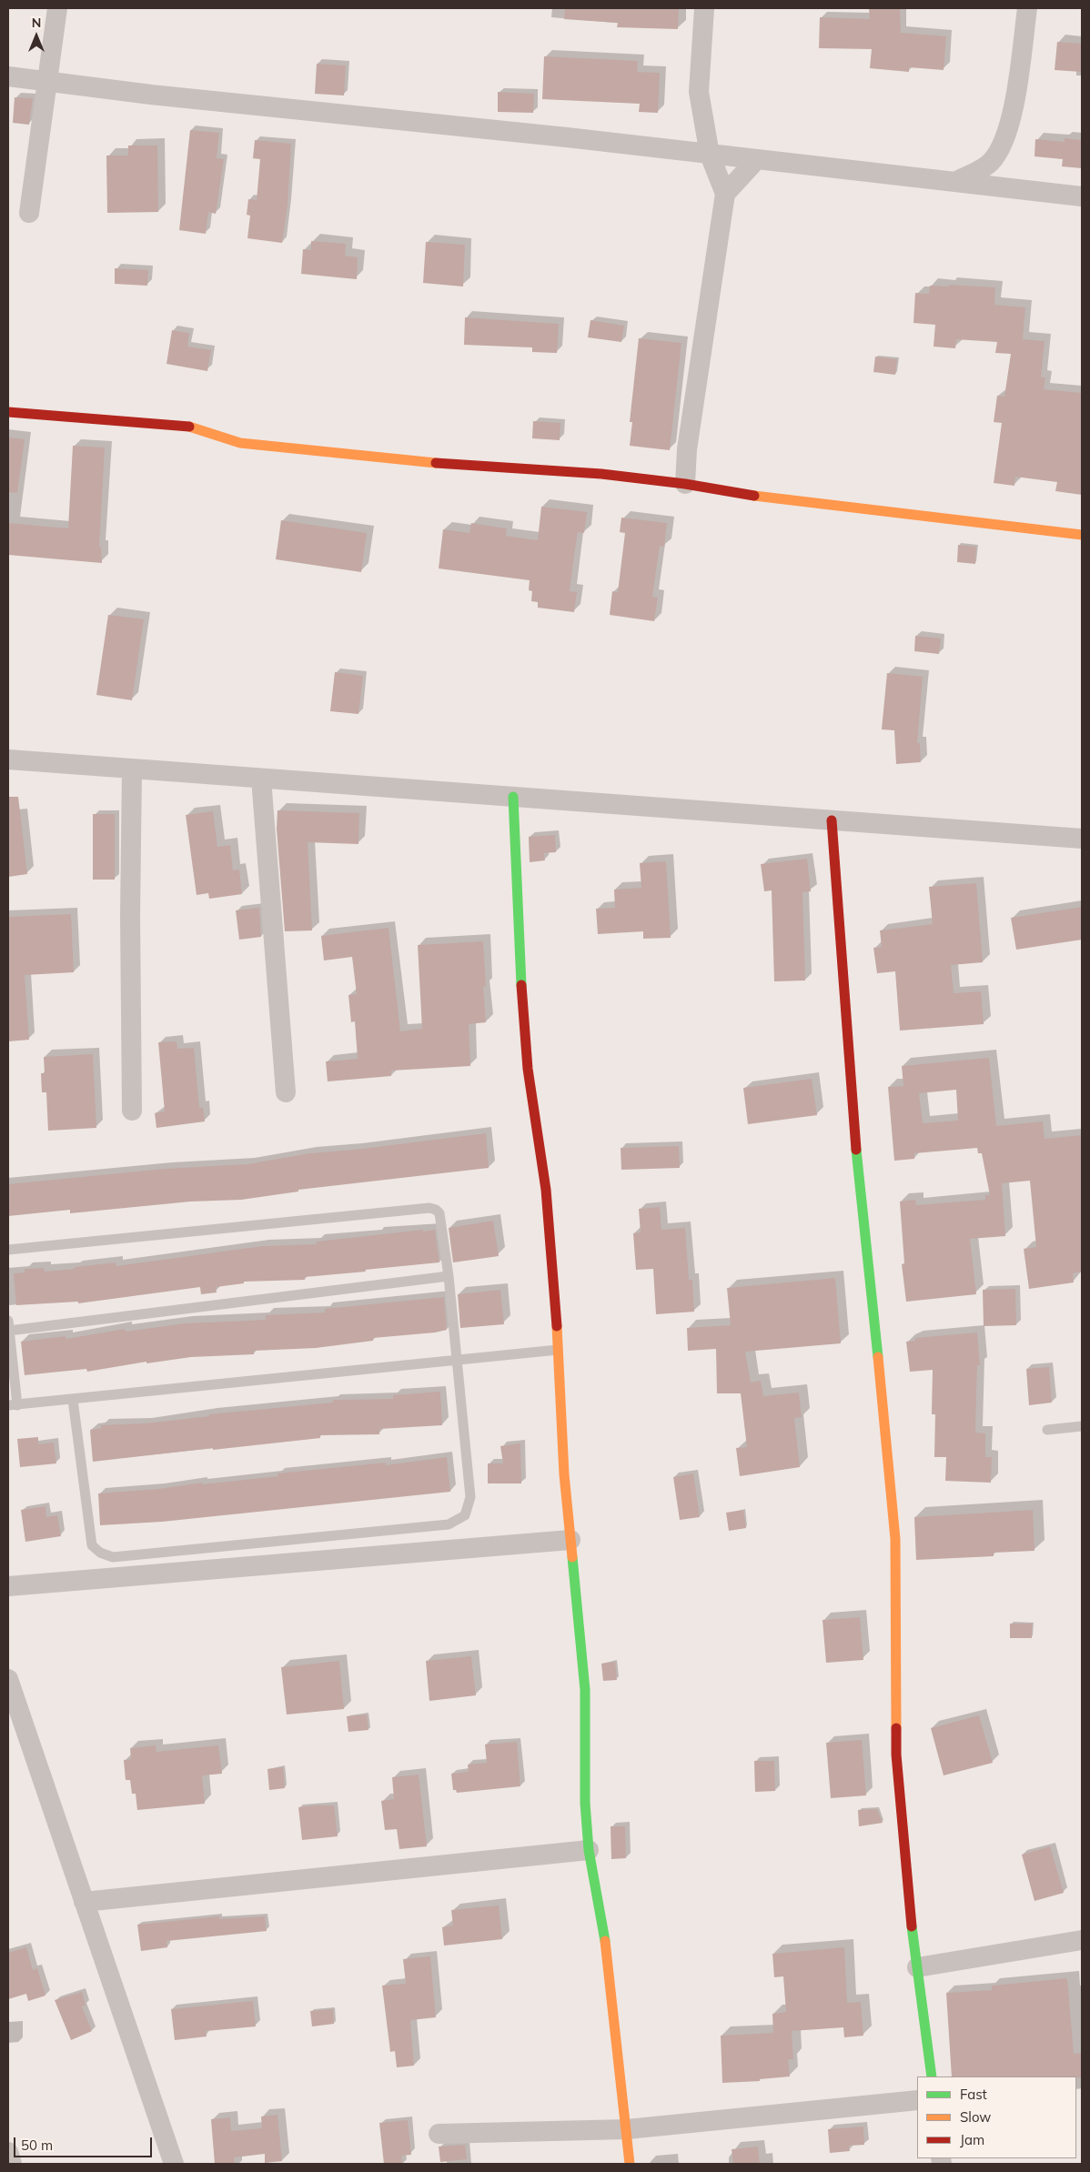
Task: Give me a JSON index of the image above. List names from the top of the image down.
{
  "legend": ["Fast", "Slow", "Jam"],
  "scale_bar": "50 m",
  "north": "top"
}
